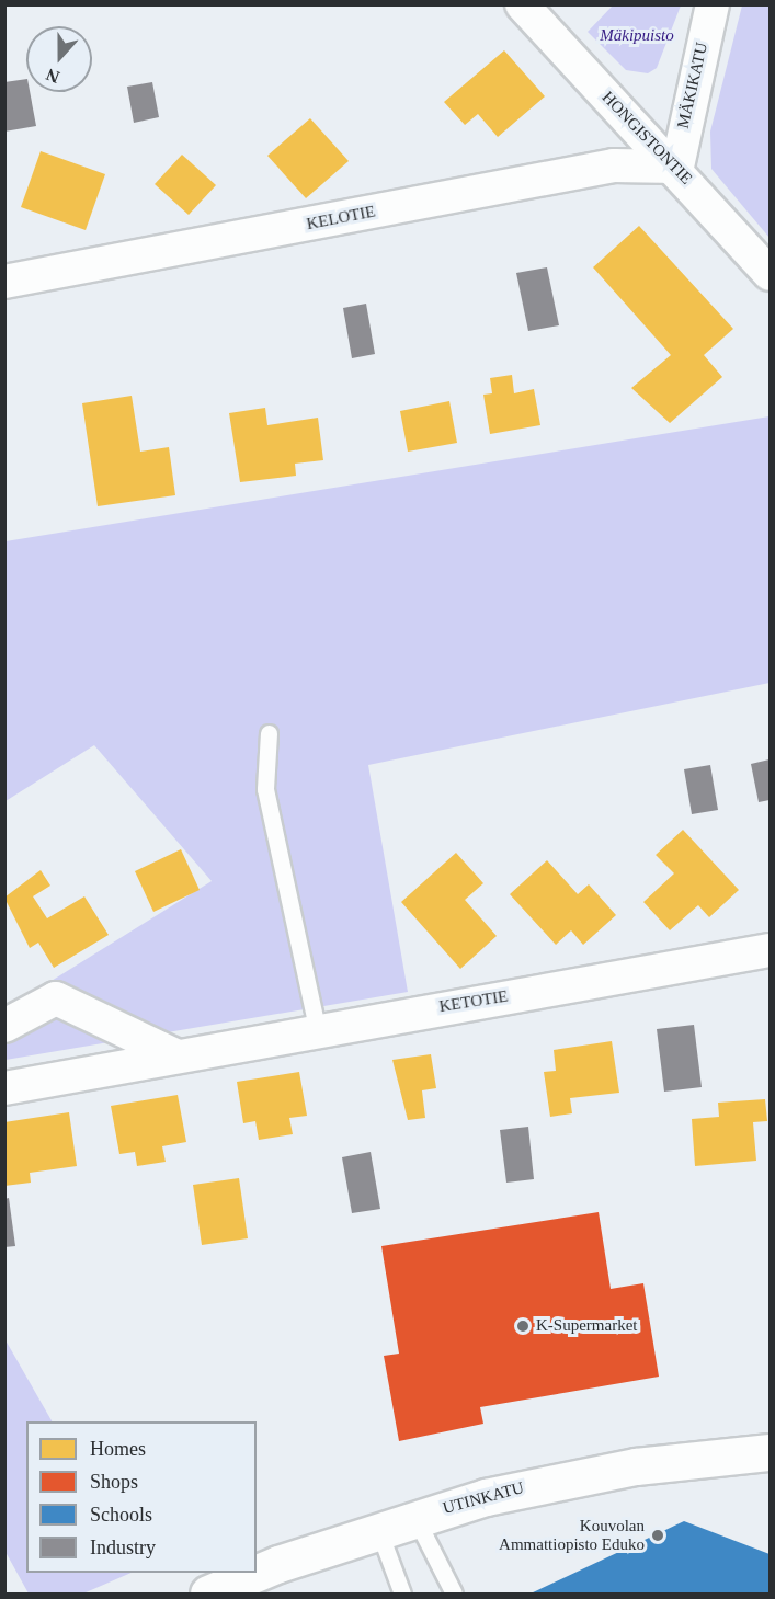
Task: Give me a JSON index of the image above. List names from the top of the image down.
{
  "streets": {
    "street": [
      "MÄKIKATU",
      "HONGISTONTIE",
      "KELOTIE",
      "KETOTIE",
      "UTINKATU"
    ]
  },
  "crossings": [
    ["MÄKIKATU", "HONGISTONTIE"],
    ["MÄKIKATU", "KELOTIE"],
    ["HONGISTONTIE", "KELOTIE"]
  ],
  "parks": ["Mäkipuisto"],
  "places": ["K-Supermarket", "Kouvolan Ammattiopisto Eduko"],
  "legend": [
    "Homes",
    "Shops",
    "Schools",
    "Industry"
  ],
  "north": "bottom"
}
